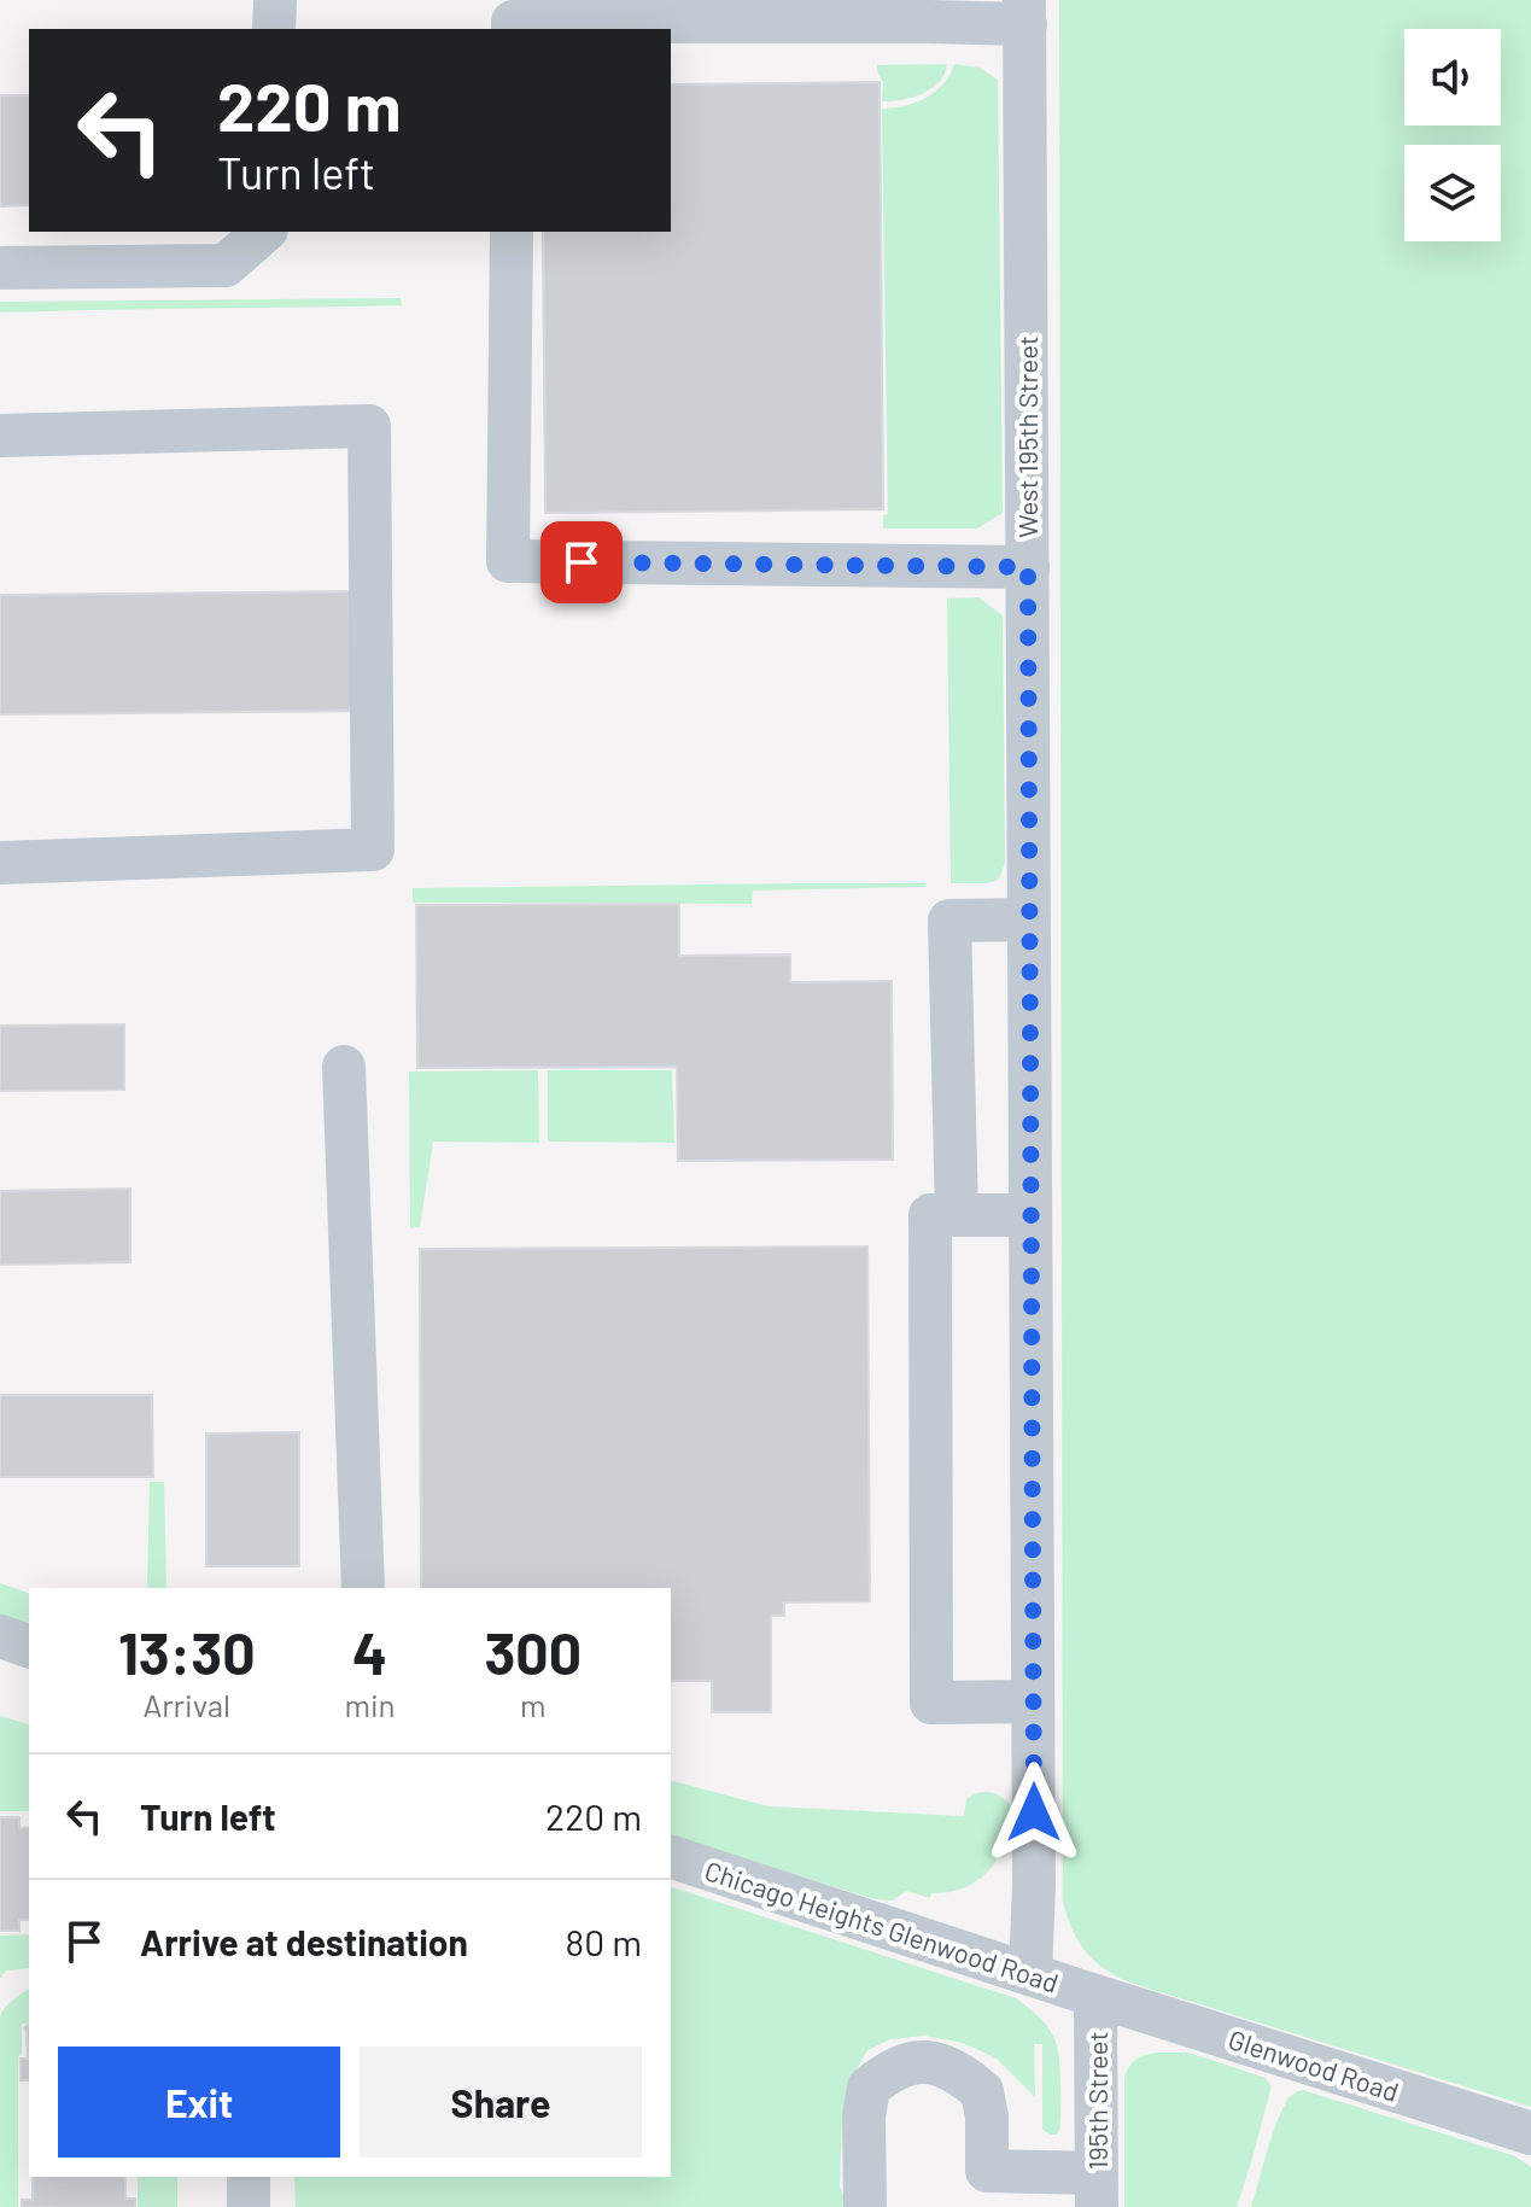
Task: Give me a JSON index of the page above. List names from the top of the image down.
{
  "streets": {
    "street": [
      "West 195th Street",
      "Chicago Heights Glenwood Road",
      "Glenwood Road",
      "195th Street"
    ]
  },
  "crossings": [
    ["West 195th Street", "Chicago Heights Glenwood Road"],
    ["Chicago Heights Glenwood Road", "Glenwood Road"],
    ["Chicago Heights Glenwood Road", "195th Street"],
    ["Glenwood Road", "195th Street"]
  ],
  "page": {
    "turn": ["220 m", "Turn left"],
    "eta": [
      "13:30",
      "Arrival",
      "4",
      "min",
      "300",
      "m"
    ],
    "list": [
      {
        "name": "Turn left",
        "value": "220 m"
      },
      {
        "name": "Arrive at destination",
        "value": "80 m"
      }
    ],
    "buttons": ["Exit", "Share"]
  }
}
